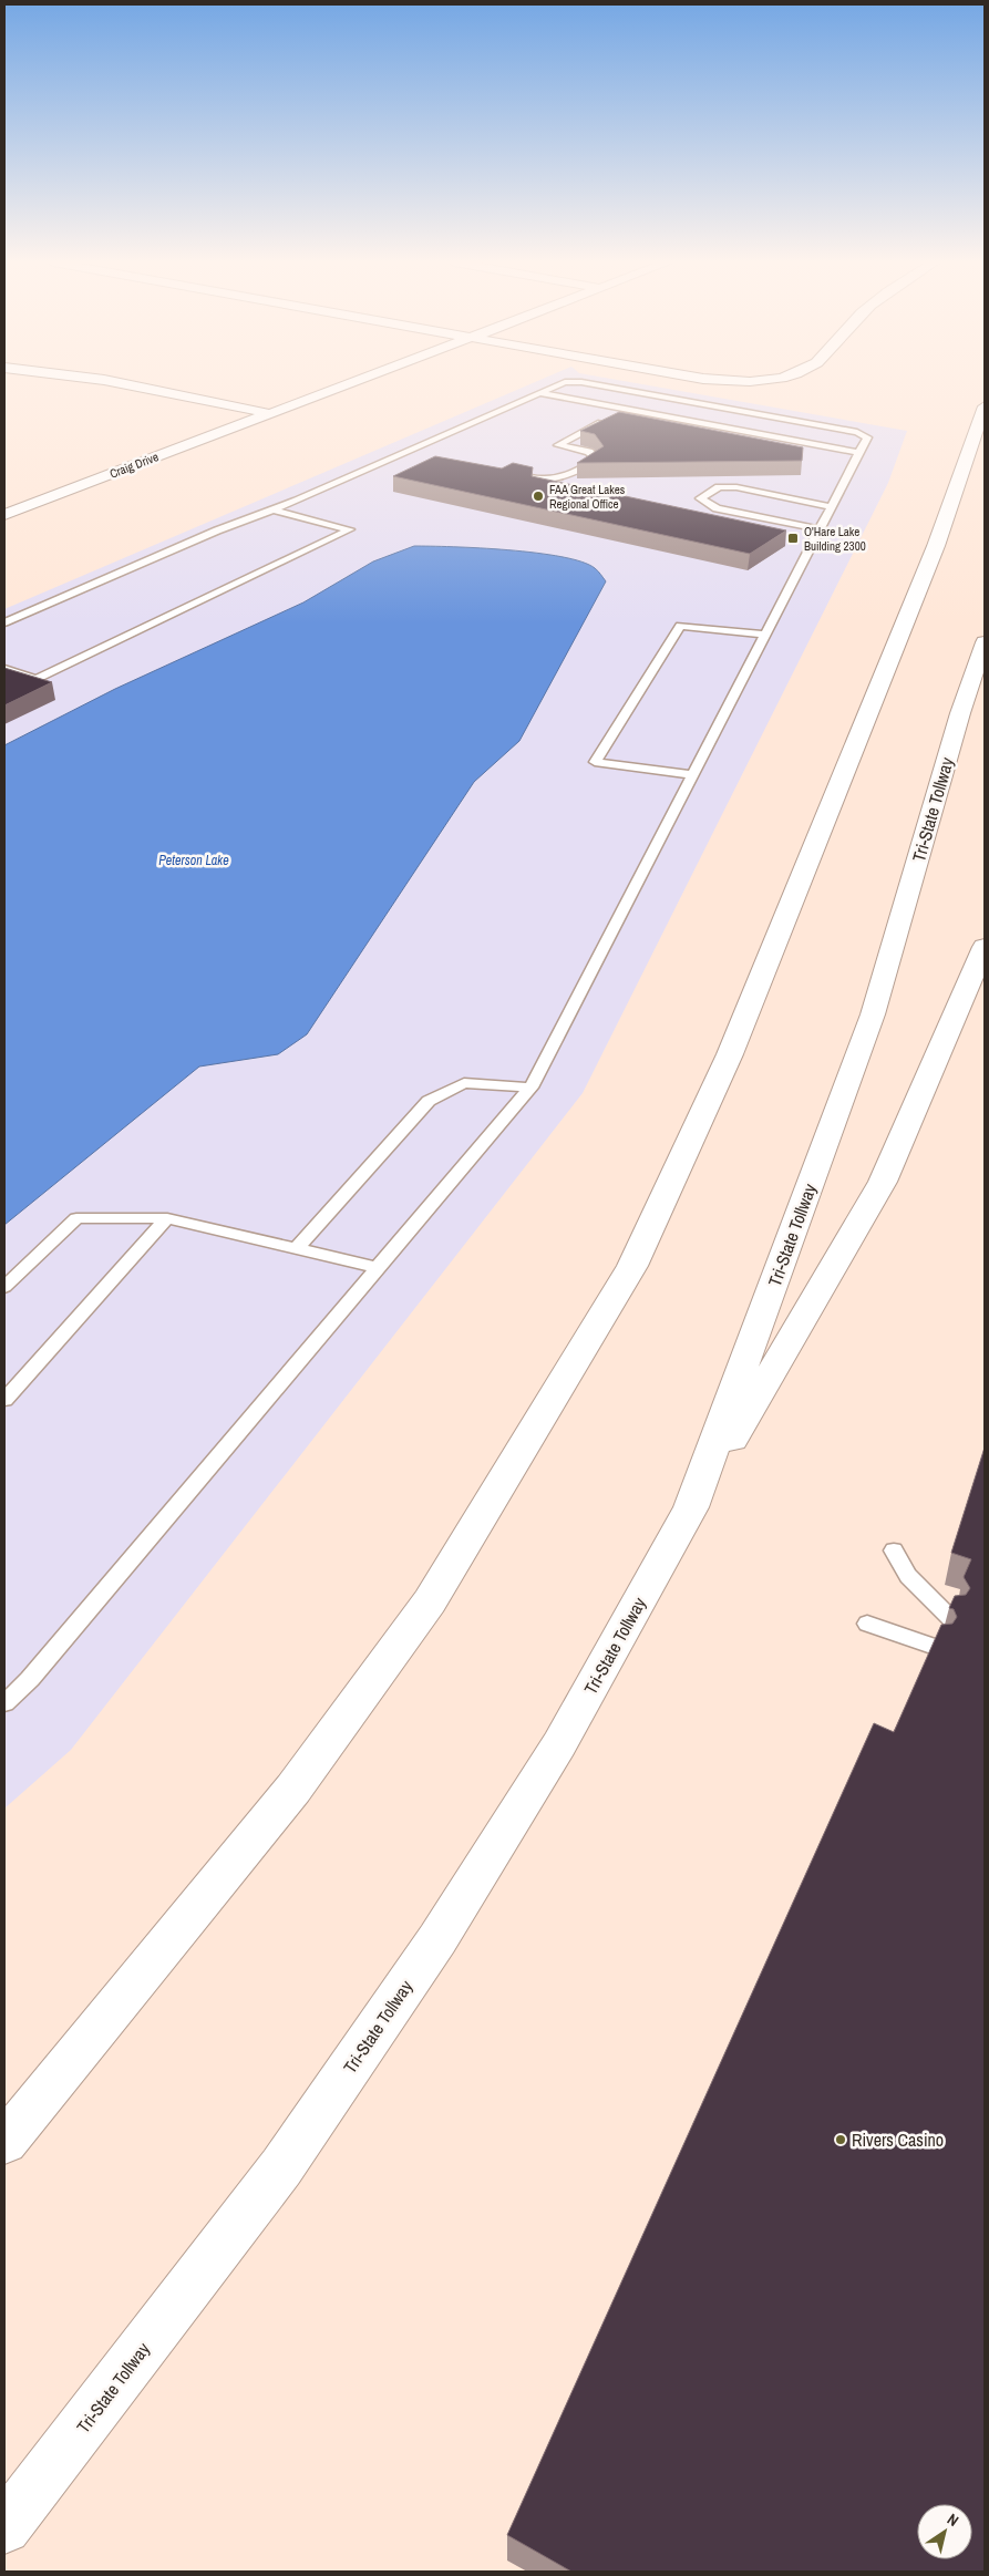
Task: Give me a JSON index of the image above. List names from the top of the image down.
{
  "streets": {
    "main road": ["Craig Drive", "Tri-State Tollway"]
  },
  "water": ["Peterson Lake"],
  "places": {
    "other": ["FAA Great Lakes Regional Office", "Rivers Casino"],
    "transit": ["O'Hare Lake Building 2300"]
  },
  "north": "top right"
}
